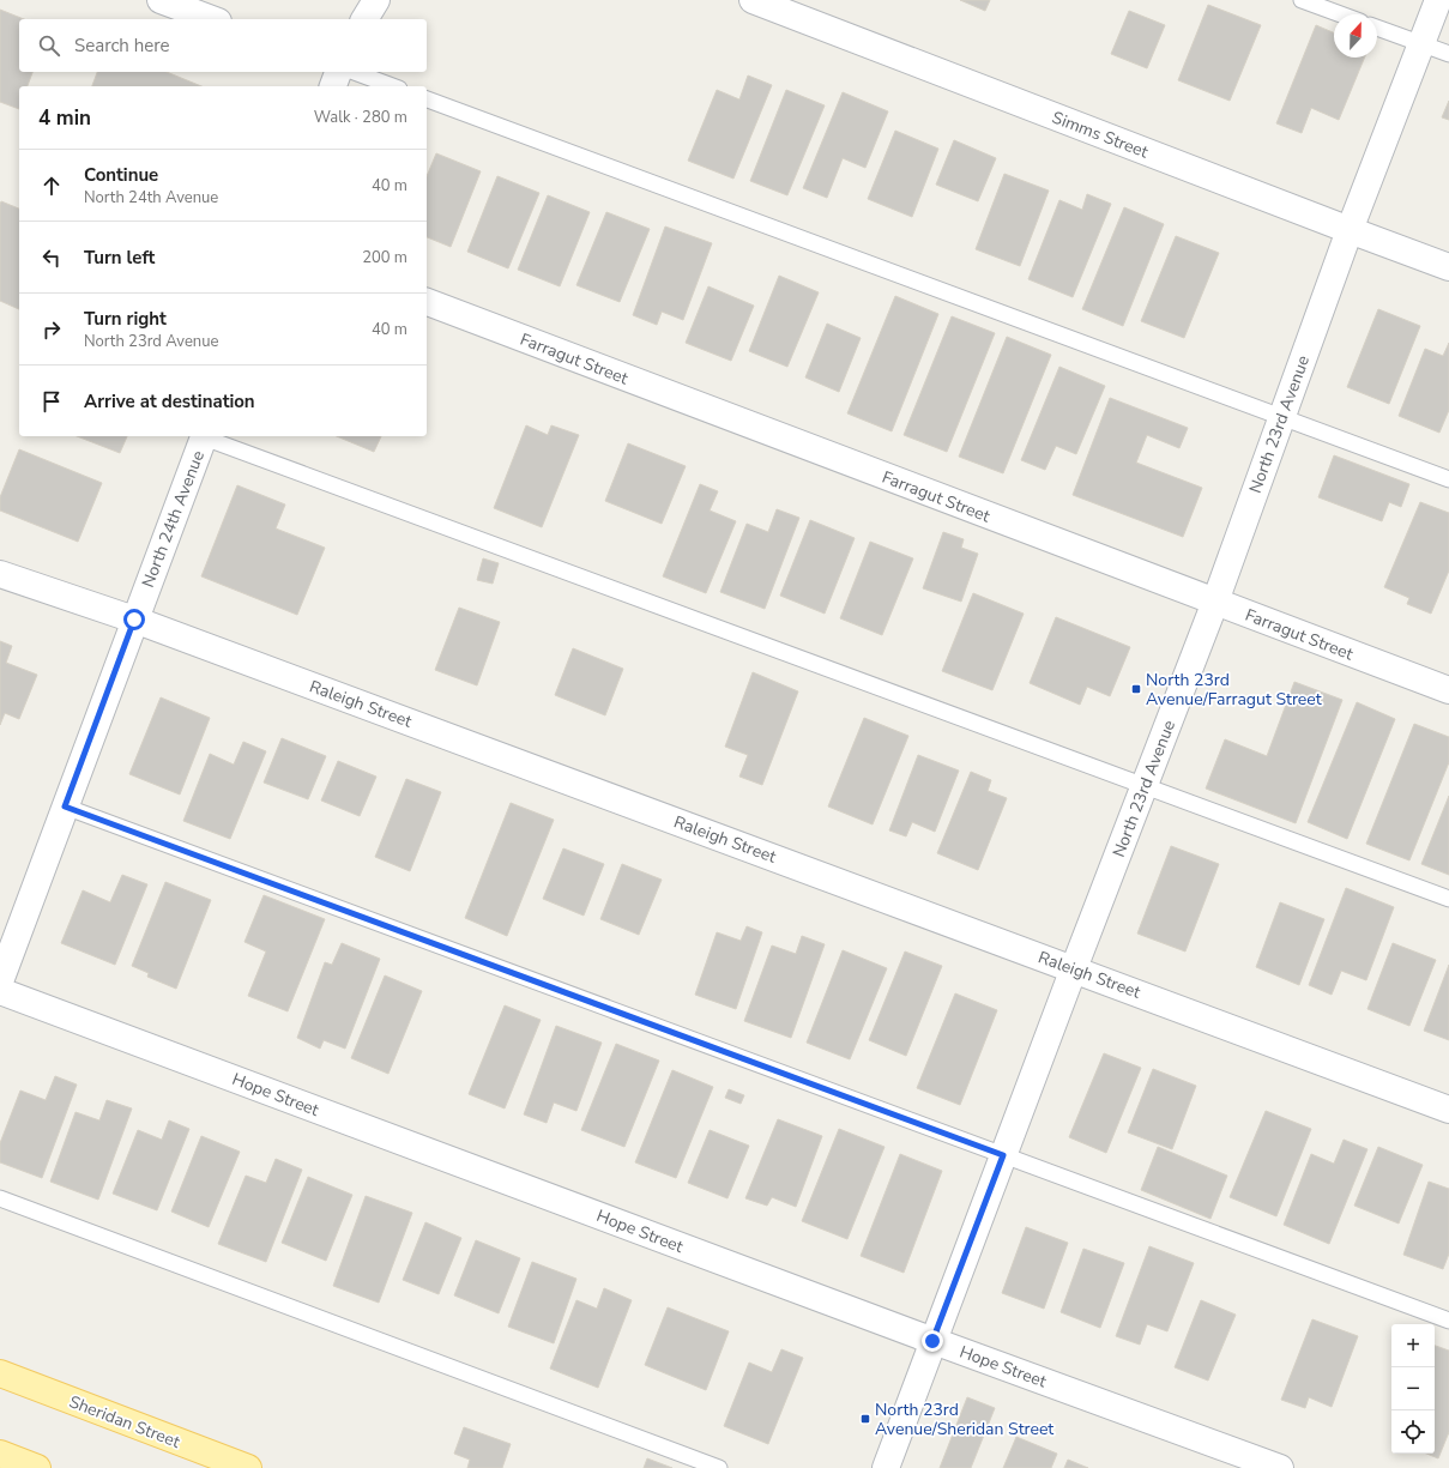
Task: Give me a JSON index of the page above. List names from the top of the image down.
{
  "streets": {
    "main road": ["Sheridan Street"],
    "street": [
      "Simms Street",
      "Farragut Street",
      "North 23rd Avenue",
      "North 24th Avenue",
      "Raleigh Street",
      "Hope Street"
    ]
  },
  "crossings": [
    ["Simms Street", "North 23rd Avenue"],
    ["Farragut Street", "North 23rd Avenue"],
    ["North 23rd Avenue", "Raleigh Street"],
    ["North 23rd Avenue", "Hope Street"],
    ["North 24th Avenue", "Raleigh Street"]
  ],
  "places": {
    "transit": ["North 23rd Avenue/Farragut Street", "North 23rd Avenue/Sheridan Street"]
  },
  "north": "top",
  "page": {
    "search": "Search here",
    "heading": ["4 min", "Walk · 280 m"],
    "list": [
      ["Continue", "North 24th Avenue", "40 m"],
      ["Turn left", "200 m"],
      ["Turn right", "North 23rd Avenue", "40 m"],
      "Arrive at destination"
    ],
    "map_buttons": ["+", "−"]
  }
}
